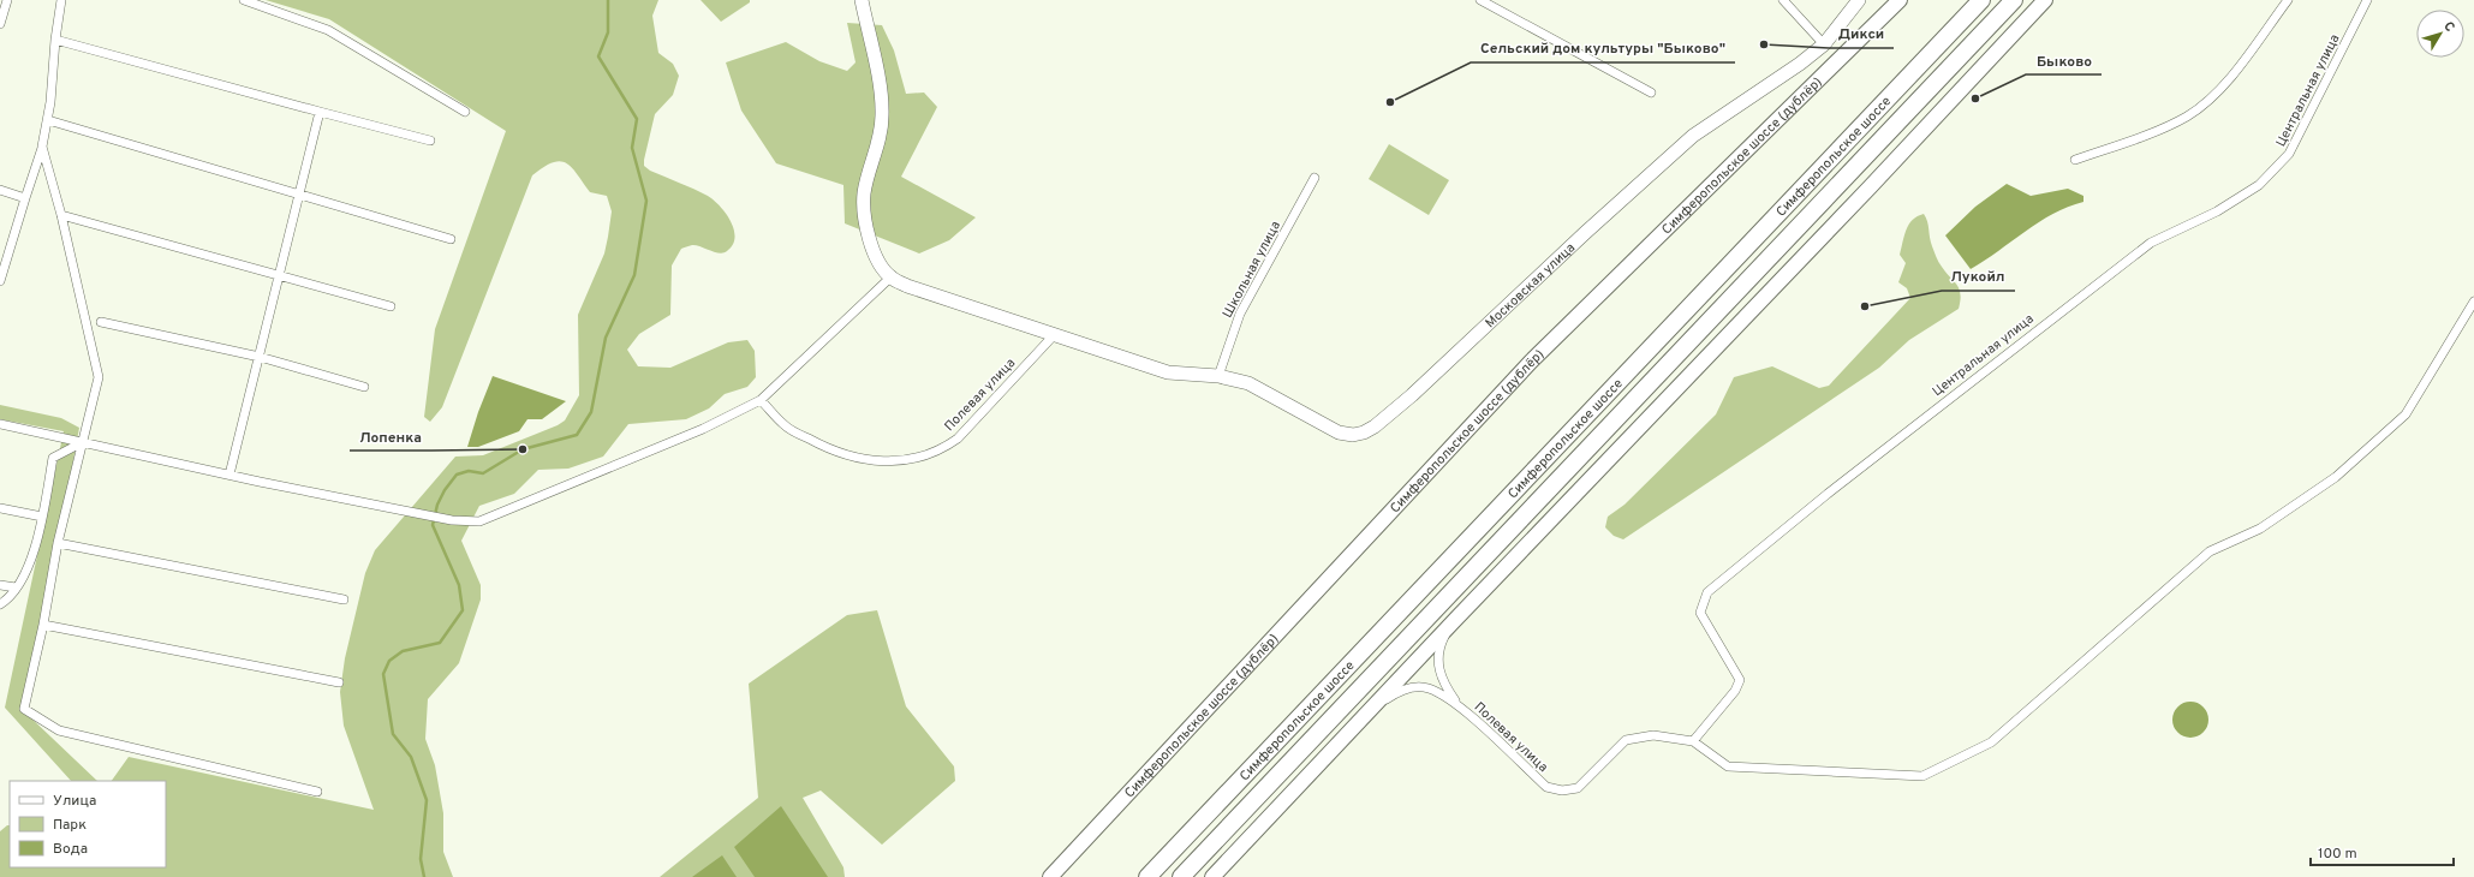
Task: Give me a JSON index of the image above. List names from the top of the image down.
{
  "streets": {
    "highway": ["Симферопольское шоссе"],
    "main road": ["Симферопольское шоссе (дублёр)"],
    "street": [
      "Центральная улица",
      "Школьная улица",
      "Московская улица",
      "Полевая улица"
    ]
  },
  "crossings": [
    ["Центральная улица", "Полевая улица"],
    ["Школьная улица", "Московская улица"],
    ["Московская улица", "Полевая улица"]
  ],
  "places": [
    "Дикси",
    "Быково",
    "Сельский дом культуры \"Быково\"",
    "Лукойл",
    "Лопенка"
  ],
  "legend": ["Улица", "Парк", "Вода"],
  "scale_bar": "100 m",
  "north": "top right"
}
